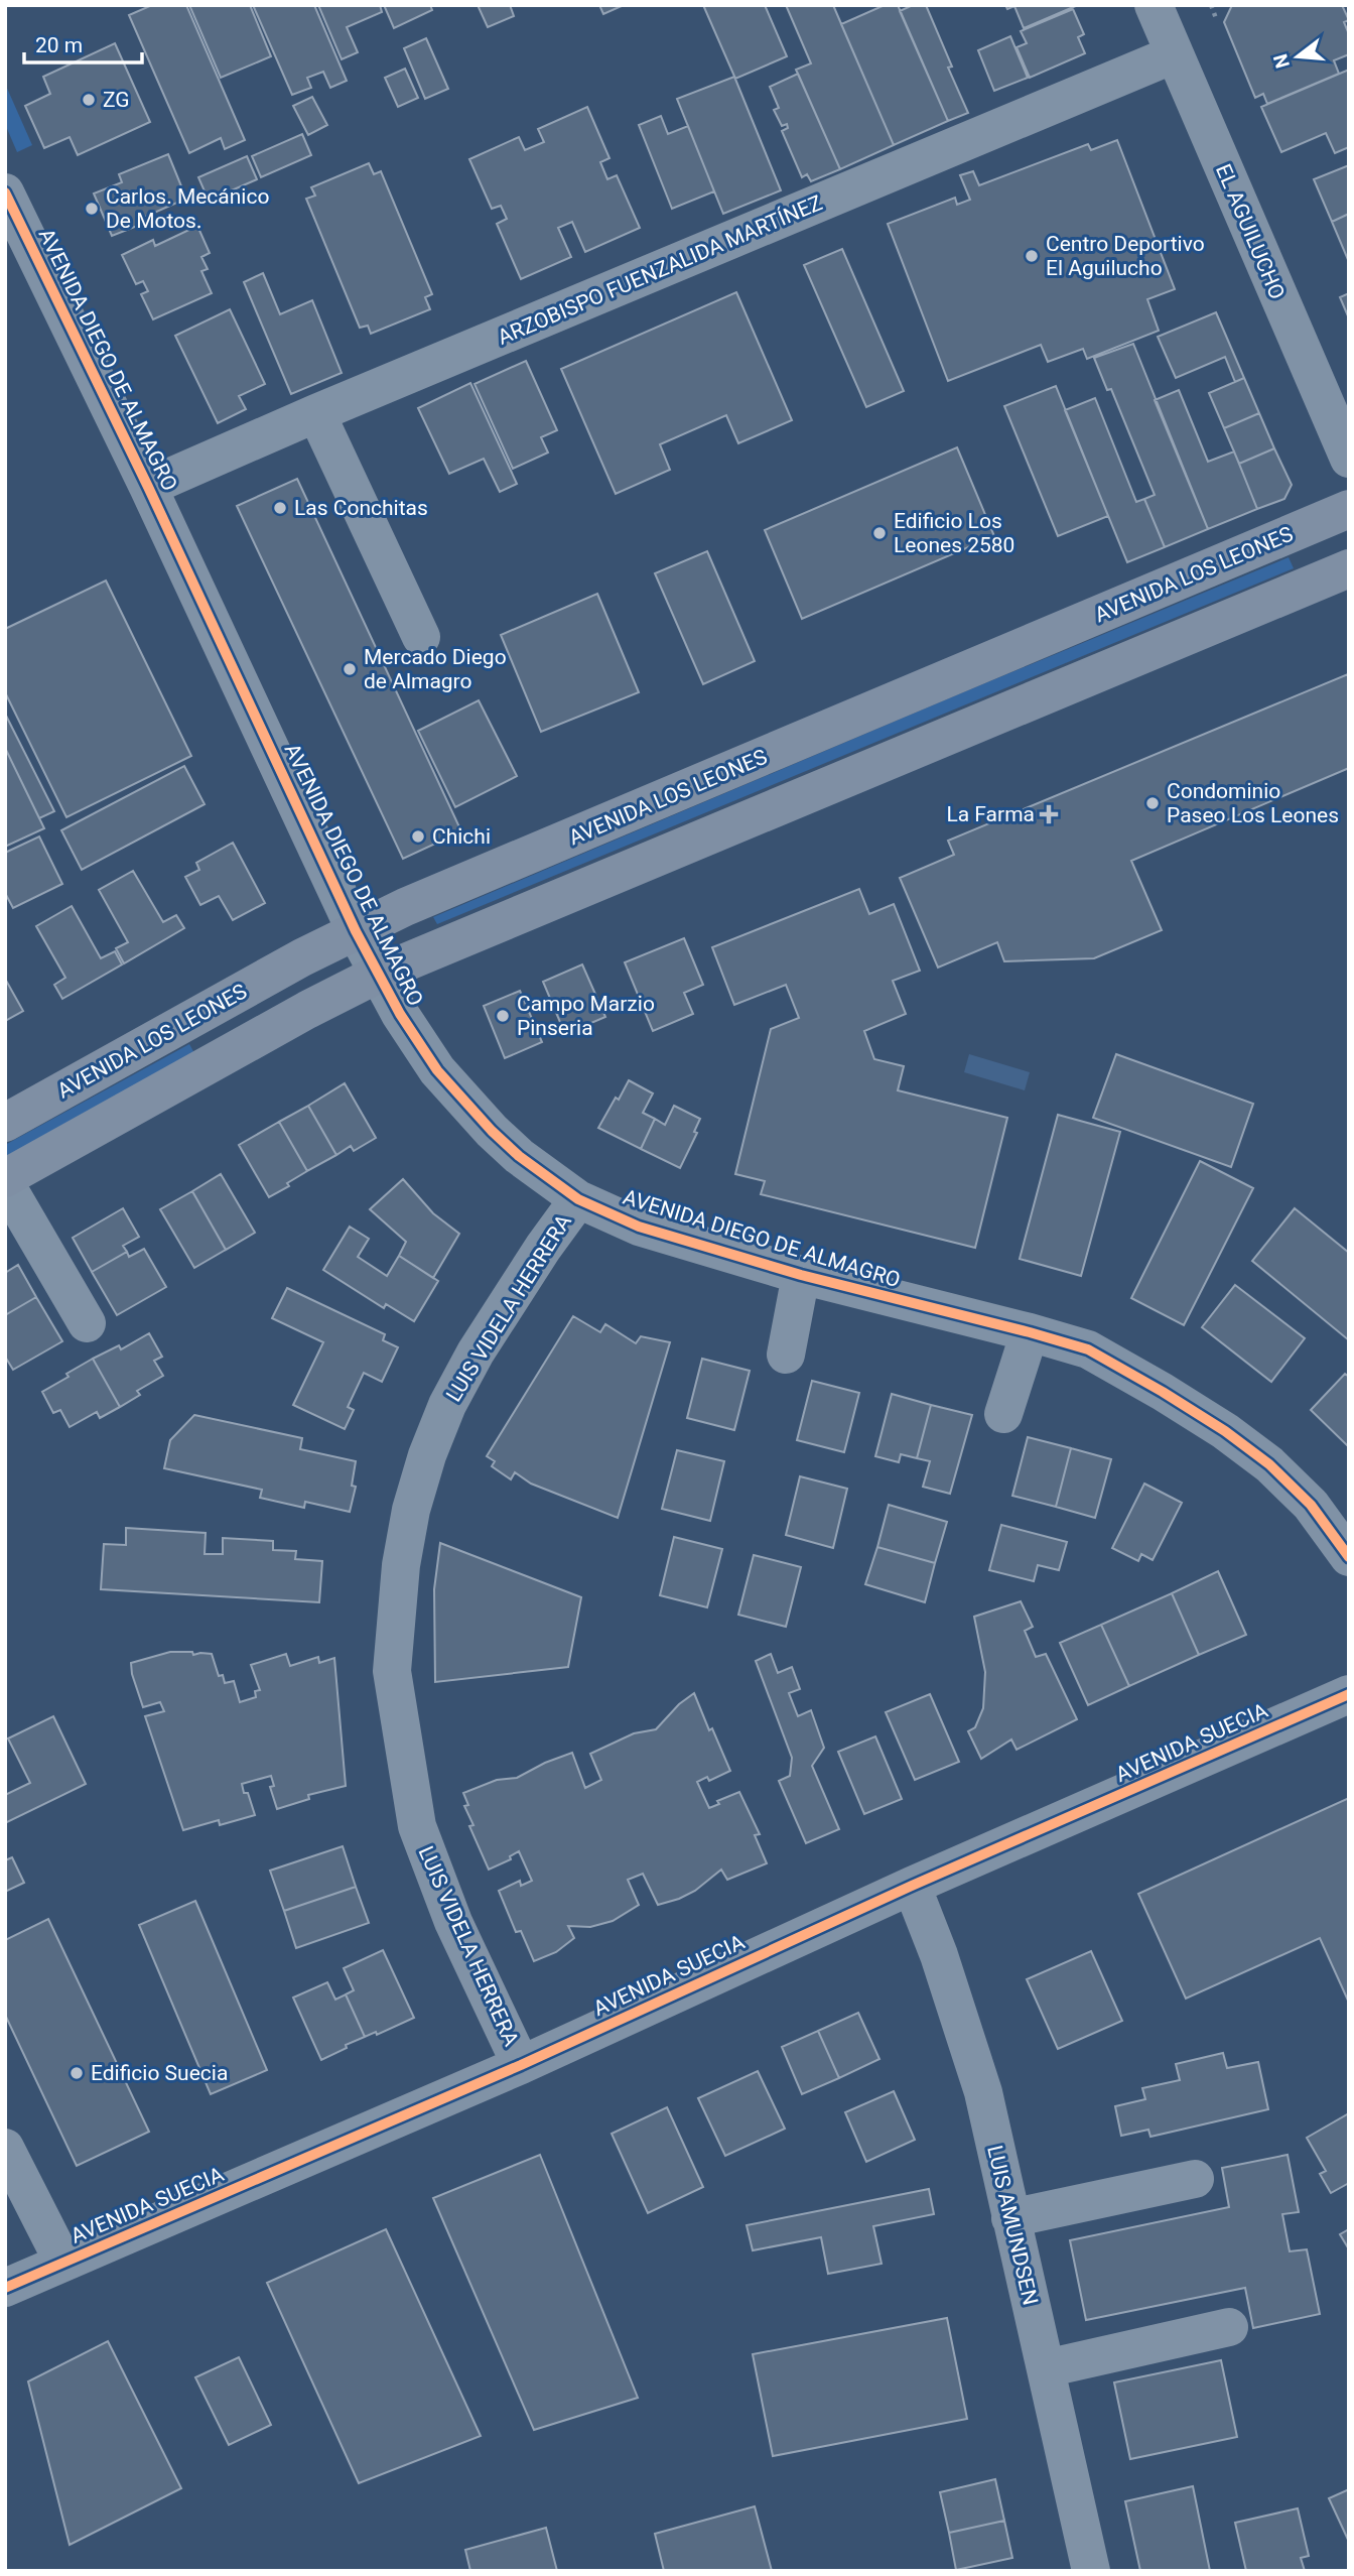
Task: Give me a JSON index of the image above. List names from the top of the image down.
{
  "streets": {
    "main road": ["AVENIDA LOS LEONES"],
    "street": [
      "EL AGUILUCHO",
      "ARZOBISPO FUENZALIDA MARTÍNEZ",
      "AVENIDA DIEGO DE ALMAGRO",
      "LUIS VIDELA HERRERA",
      "AVENIDA SUECIA",
      "LUIS AMUNDSEN"
    ]
  },
  "crossings": [
    ["EL AGUILUCHO", "ARZOBISPO FUENZALIDA MARTÍNEZ"],
    ["ARZOBISPO FUENZALIDA MARTÍNEZ", "AVENIDA DIEGO DE ALMAGRO"],
    ["AVENIDA DIEGO DE ALMAGRO", "AVENIDA LOS LEONES"],
    ["AVENIDA DIEGO DE ALMAGRO", "LUIS VIDELA HERRERA"],
    ["LUIS VIDELA HERRERA", "AVENIDA SUECIA"],
    ["AVENIDA SUECIA", "LUIS AMUNDSEN"]
  ],
  "places": {
    "other": [
      "ZG",
      "Carlos. Mecánico De Motos.",
      "Centro Deportivo El Aguilucho",
      "Las Conchitas",
      "Edificio Los Leones 2580",
      "Mercado Diego de Almagro",
      "Condominio Paseo Los Leones",
      "Chichi",
      "Campo Marzio Pinseria",
      "Edificio Suecia"
    ],
    "health": ["La Farma"]
  },
  "scale_bar": "20 m",
  "north": "left"
}
